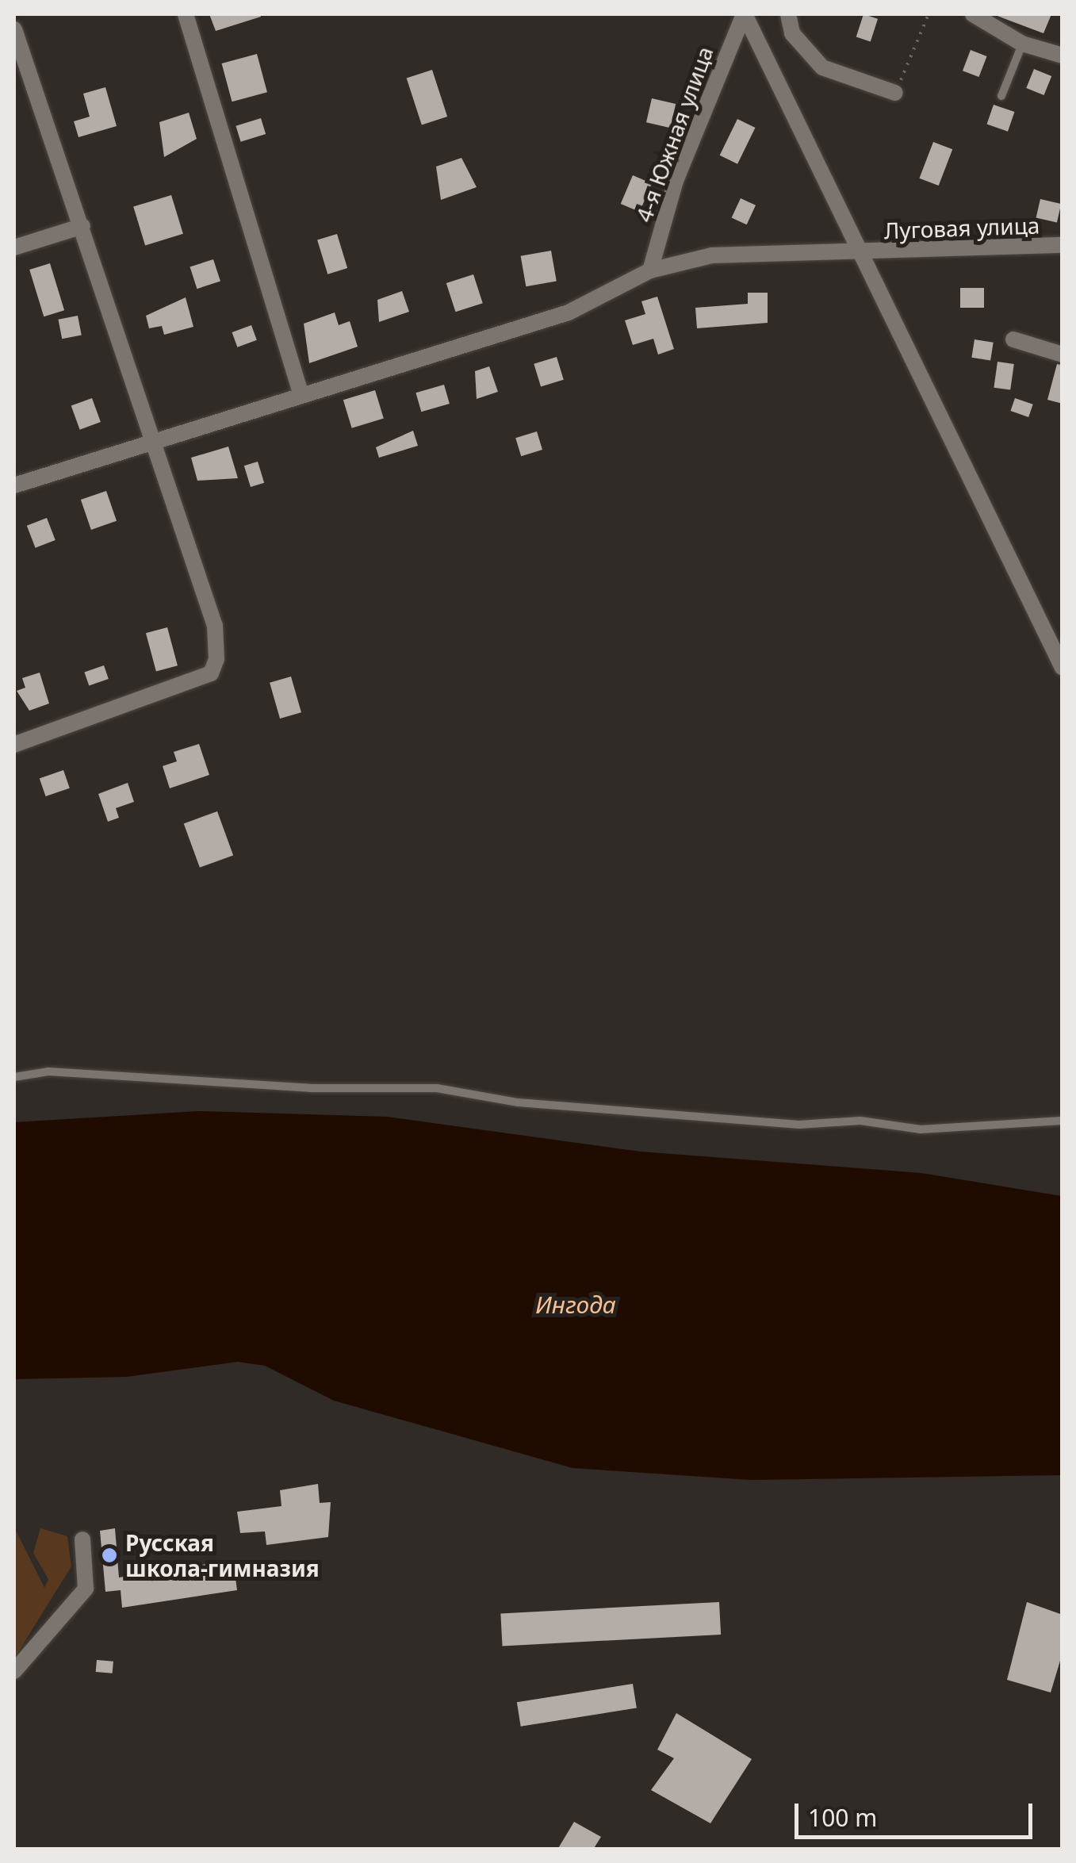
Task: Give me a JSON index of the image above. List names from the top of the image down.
{
  "streets": {
    "street": ["4-я Южная улица", "Луговая улица"]
  },
  "crossings": [
    ["4-я Южная улица", "Луговая улица"]
  ],
  "water": ["Ингода"],
  "places": ["Русская школа-гимназия"],
  "scale_bar": "100 m"
}
